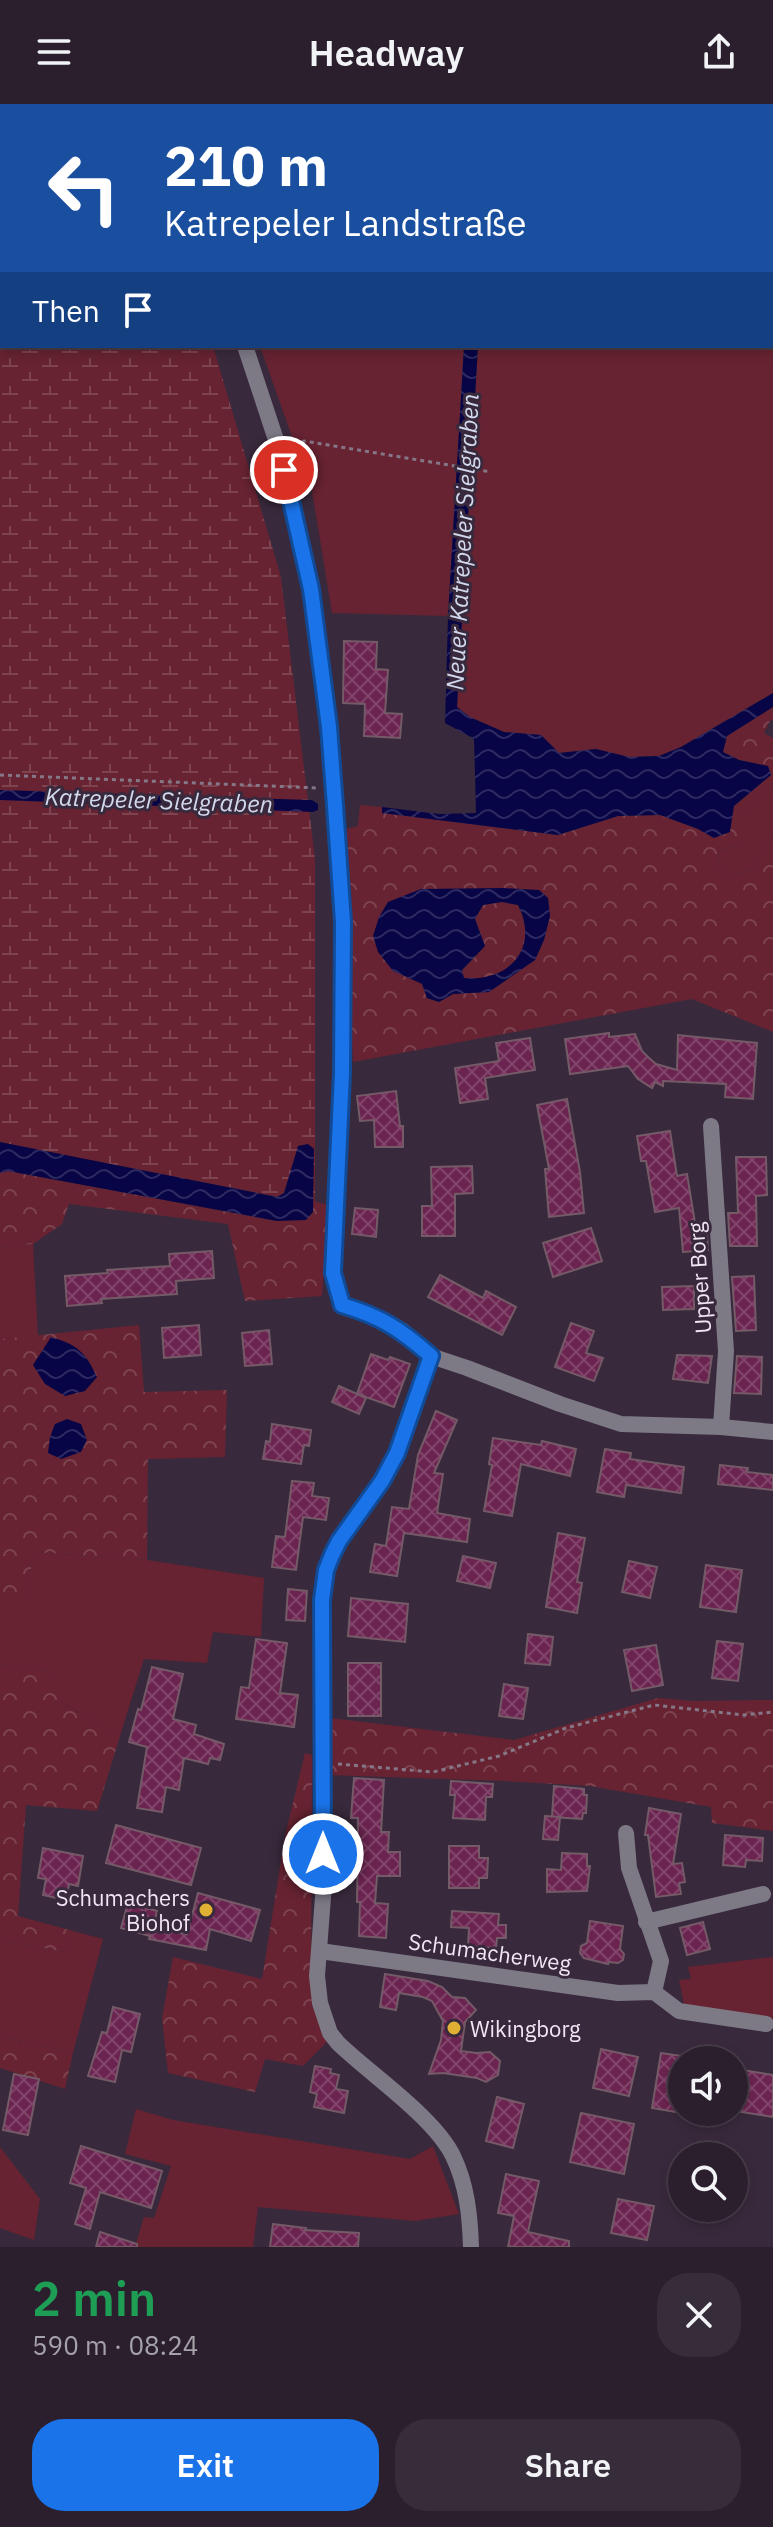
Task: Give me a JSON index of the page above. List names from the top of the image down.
{
  "streets": {
    "street": ["Upper Borg", "Schumacherweg"]
  },
  "water": ["Neuer Katrepeler Sielgraben", "Katrepeler Sielgraben"],
  "places": ["Schumachers Biohof", "Wikingborg"],
  "page": {
    "header": "Headway",
    "turn": ["210 m", "Katrepeler Landstraße"],
    "then": "Then",
    "heading": ["2 min", "590 m · 08:24"],
    "buttons": ["Exit", "Share"]
  }
}
